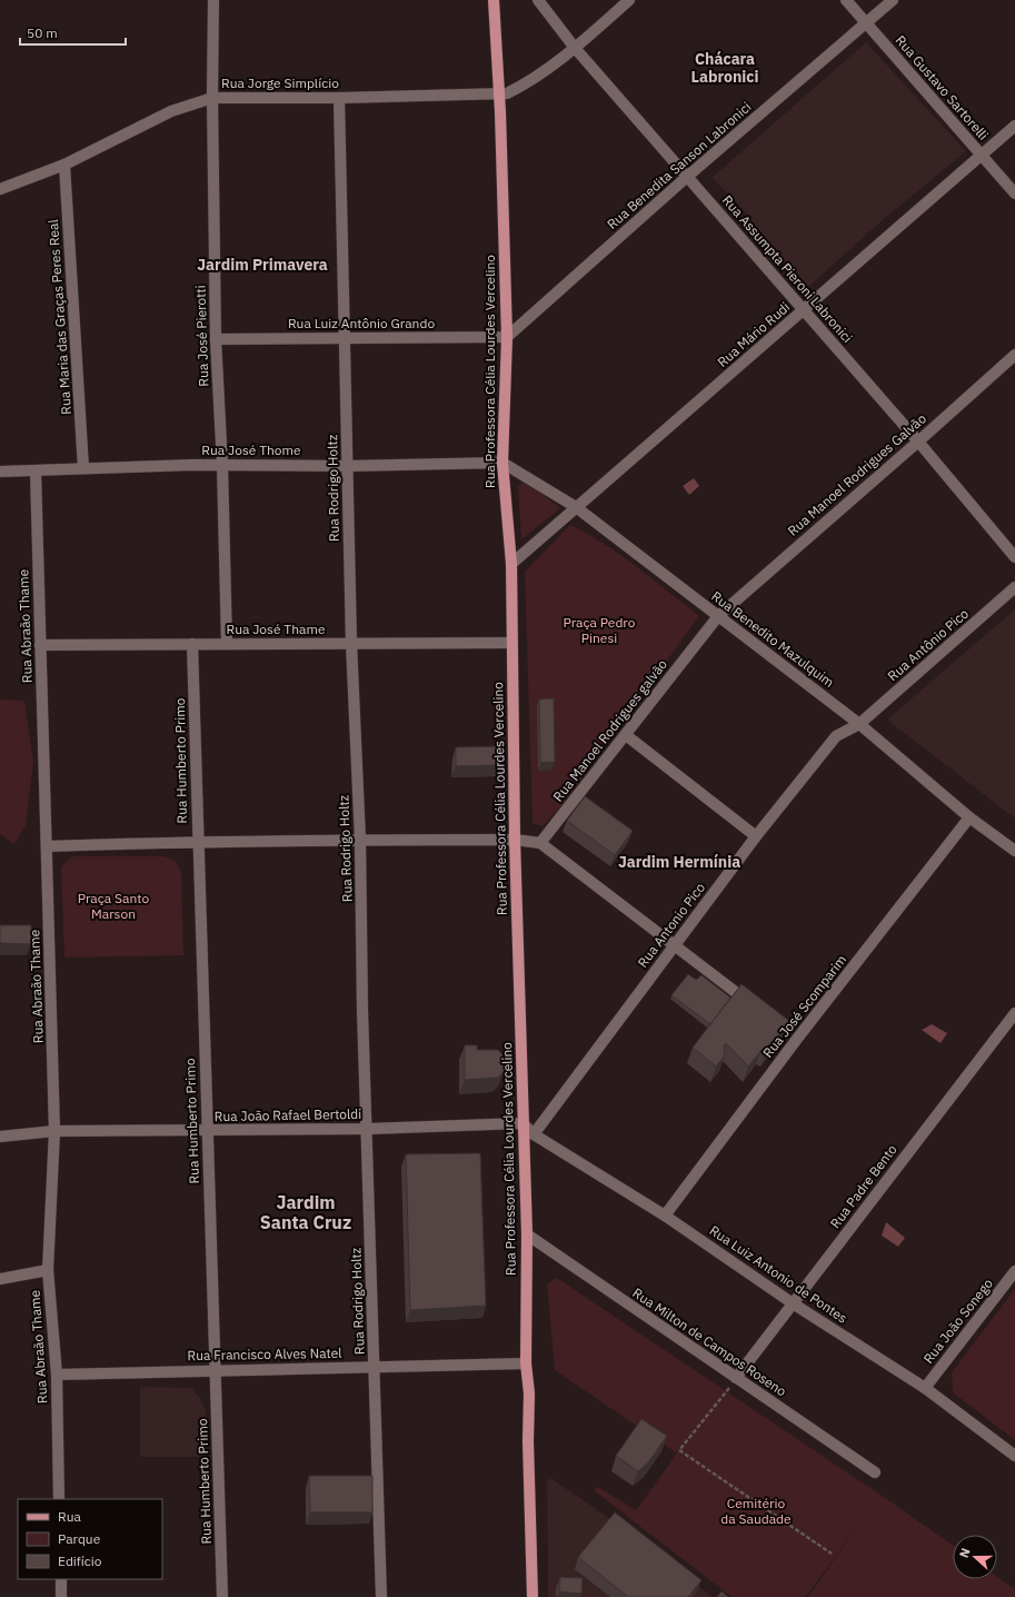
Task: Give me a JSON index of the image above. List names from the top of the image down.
{
  "streets": {
    "main road": ["Rua Professora Célia Lourdes Vercelino"],
    "street": [
      "Rua Jorge Simplício",
      "Rua Gustavo Sartorelli",
      "Rua Benedita Sanson Labronici",
      "Rua Assumpta Pieroni Labronici",
      "Rua Maria das Graças Peres Real",
      "Rua Luiz Antônio Grando",
      "Rua Mário Rudi",
      "Rua José Pierotti",
      "Rua José Thome",
      "Rua Manoel Rodrigues Galvão",
      "Rua Rodrigo Holtz",
      "Rua Abraão Thame",
      "Rua José Thame",
      "Rua Benedito Mazulquim",
      "Rua Antônio Pico",
      "Rua Manoel Rodrigues galvão",
      "Rua Humberto Primo",
      "Rua Antonio Pico",
      "Rua José Scomparim",
      "Rua João Rafael Bertoldi",
      "Rua Padre Bento",
      "Rua Luiz Antonio de Pontes",
      "Rua João Sonego",
      "Rua Milton de Campos Roseno",
      "Rua Francisco Alves Natel"
    ]
  },
  "crossings": [
    ["Rua Jorge Simplício", "Rua Assumpta Pieroni Labronici"],
    ["Rua Jorge Simplício", "Rua Maria das Graças Peres Real"],
    ["Rua Jorge Simplício", "Rua José Pierotti"],
    ["Rua Jorge Simplício", "Rua Professora Célia Lourdes Vercelino"],
    ["Rua Jorge Simplício", "Rua Rodrigo Holtz"],
    ["Rua Gustavo Sartorelli", "Rua Benedita Sanson Labronici"],
    ["Rua Gustavo Sartorelli", "Rua Mário Rudi"],
    ["Rua Benedita Sanson Labronici", "Rua Assumpta Pieroni Labronici"],
    ["Rua Benedita Sanson Labronici", "Rua Luiz Antônio Grando"],
    ["Rua Benedita Sanson Labronici", "Rua Professora Célia Lourdes Vercelino"],
    ["Rua Assumpta Pieroni Labronici", "Rua Mário Rudi"],
    ["Rua Assumpta Pieroni Labronici", "Rua Manoel Rodrigues Galvão"],
    ["Rua Maria das Graças Peres Real", "Rua José Thome"],
    ["Rua Luiz Antônio Grando", "Rua José Pierotti"],
    ["Rua Luiz Antônio Grando", "Rua Professora Célia Lourdes Vercelino"],
    ["Rua Luiz Antônio Grando", "Rua Rodrigo Holtz"],
    ["Rua Mário Rudi", "Rua Professora Célia Lourdes Vercelino"],
    ["Rua Mário Rudi", "Rua Benedito Mazulquim"],
    ["Rua José Pierotti", "Rua José Thome"],
    ["Rua José Pierotti", "Rua José Thame"],
    ["Rua Professora Célia Lourdes Vercelino", "Rua José Thome"],
    ["Rua Professora Célia Lourdes Vercelino", "Rua José Thame"],
    ["Rua Professora Célia Lourdes Vercelino", "Rua Benedito Mazulquim"],
    ["Rua Professora Célia Lourdes Vercelino", "Rua João Rafael Bertoldi"],
    ["Rua Professora Célia Lourdes Vercelino", "Rua Luiz Antonio de Pontes"],
    ["Rua Professora Célia Lourdes Vercelino", "Rua Milton de Campos Roseno"],
    ["Rua Professora Célia Lourdes Vercelino", "Rua Francisco Alves Natel"],
    ["Rua José Thome", "Rua Rodrigo Holtz"],
    ["Rua José Thome", "Rua Abraão Thame"],
    ["Rua José Thome", "Rua Benedito Mazulquim"],
    ["Rua Manoel Rodrigues Galvão", "Rua Benedito Mazulquim"],
    ["Rua Manoel Rodrigues Galvão", "Rua Manoel Rodrigues galvão"],
    ["Rua Rodrigo Holtz", "Rua José Thame"],
    ["Rua Rodrigo Holtz", "Rua João Rafael Bertoldi"],
    ["Rua Rodrigo Holtz", "Rua Francisco Alves Natel"],
    ["Rua Abraão Thame", "Rua José Thame"],
    ["Rua Abraão Thame", "Rua João Rafael Bertoldi"],
    ["Rua Abraão Thame", "Rua Francisco Alves Natel"],
    ["Rua José Thame", "Rua Humberto Primo"],
    ["Rua Benedito Mazulquim", "Rua Antônio Pico"],
    ["Rua Benedito Mazulquim", "Rua Manoel Rodrigues galvão"],
    ["Rua Benedito Mazulquim", "Rua Antonio Pico"],
    ["Rua Benedito Mazulquim", "Rua José Scomparim"],
    ["Rua Antônio Pico", "Rua Antonio Pico"],
    ["Rua Humberto Primo", "Rua João Rafael Bertoldi"],
    ["Rua Humberto Primo", "Rua Francisco Alves Natel"],
    ["Rua Antonio Pico", "Rua Luiz Antonio de Pontes"],
    ["Rua José Scomparim", "Rua Luiz Antonio de Pontes"],
    ["Rua João Rafael Bertoldi", "Rua Luiz Antonio de Pontes"],
    ["Rua Padre Bento", "Rua Luiz Antonio de Pontes"],
    ["Rua Padre Bento", "Rua Milton de Campos Roseno"],
    ["Rua Luiz Antonio de Pontes", "Rua João Sonego"]
  ],
  "districts": [
    "Chácara Labronici",
    "Jardim Primavera",
    "Jardim Hermínia",
    "Jardim Santa Cruz"
  ],
  "parks": ["Praça Pedro Pinesi", "Praça Santo Marson", "Cemitério da Saudade"],
  "legend": ["Rua", "Parque", "Edifício"],
  "scale_bar": "50 m",
  "north": "left"
}
